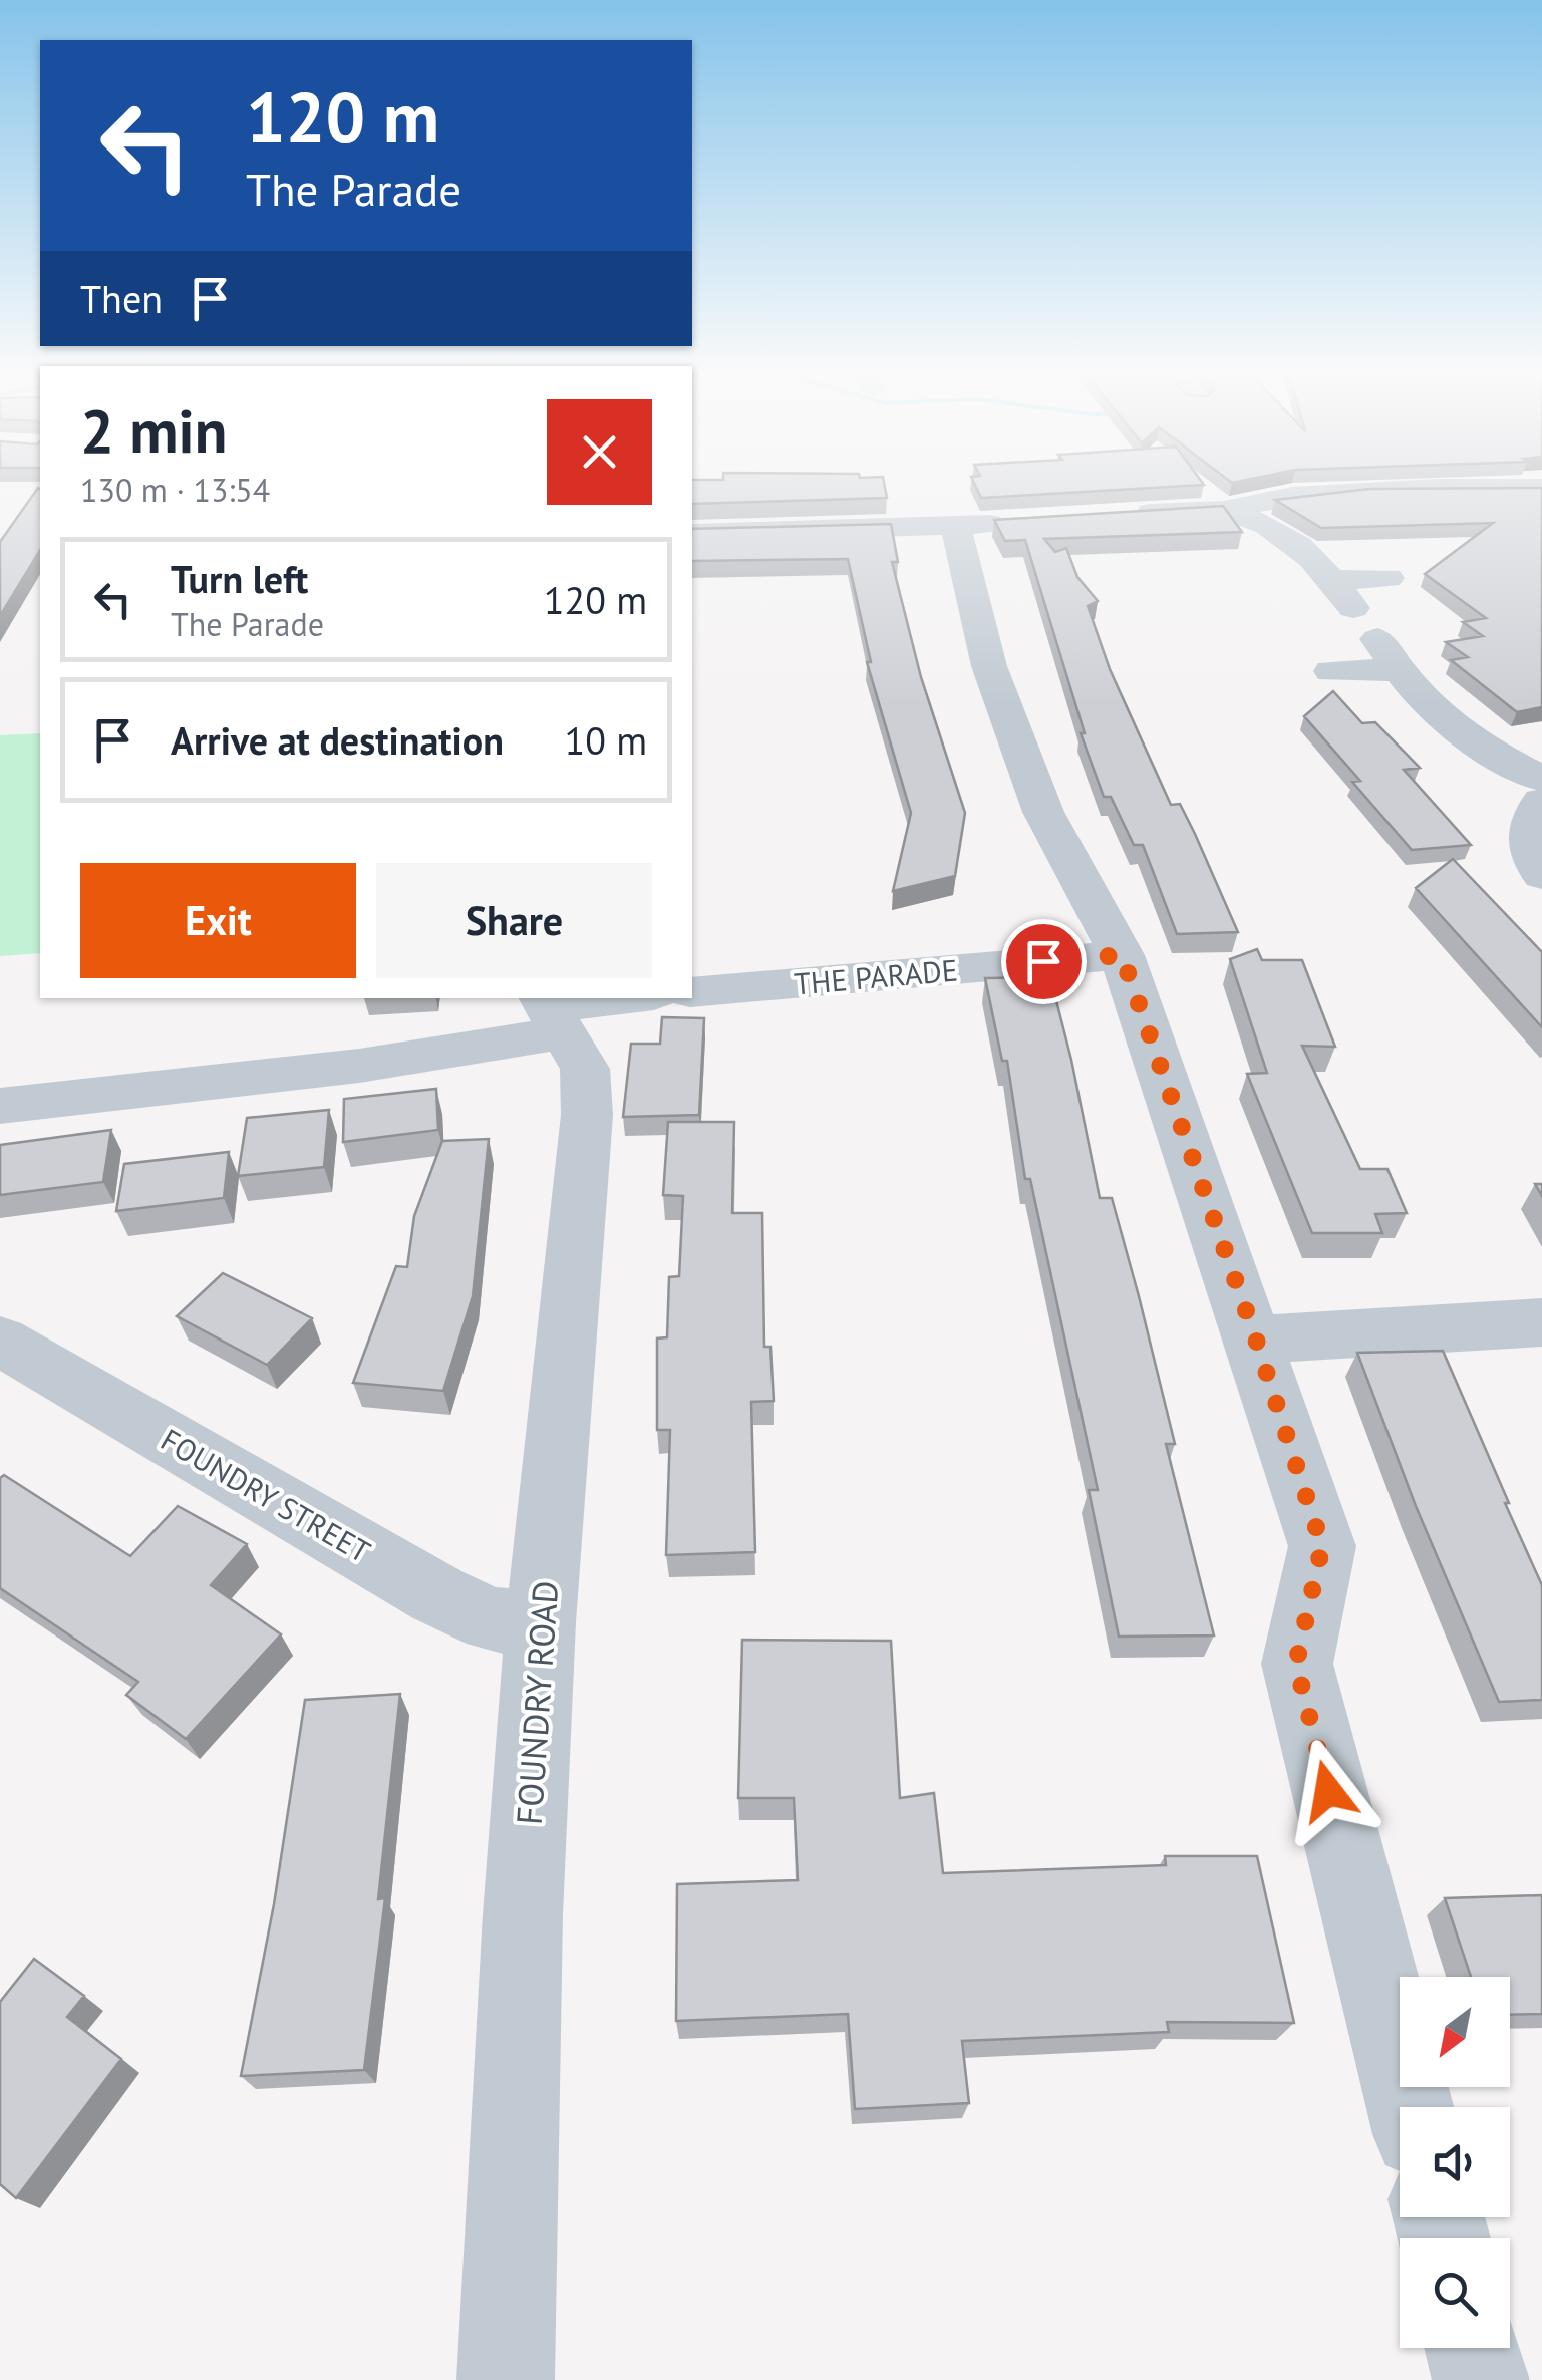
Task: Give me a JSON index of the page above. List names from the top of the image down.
{
  "streets": {
    "street": ["THE PARADE", "FOUNDRY STREET", "FOUNDRY ROAD"]
  },
  "crossings": [
    ["FOUNDRY STREET", "FOUNDRY ROAD"]
  ],
  "north": "bottom left",
  "page": {
    "turn": ["120 m", "The Parade"],
    "then": "Then",
    "heading": ["2 min", "130 m · 13:54"],
    "list": [
      {
        "name": "Turn left",
        "note": "The Parade",
        "value": "120 m"
      },
      {
        "name": "Arrive at destination",
        "value": "10 m"
      }
    ],
    "buttons": ["Exit", "Share"]
  }
}
